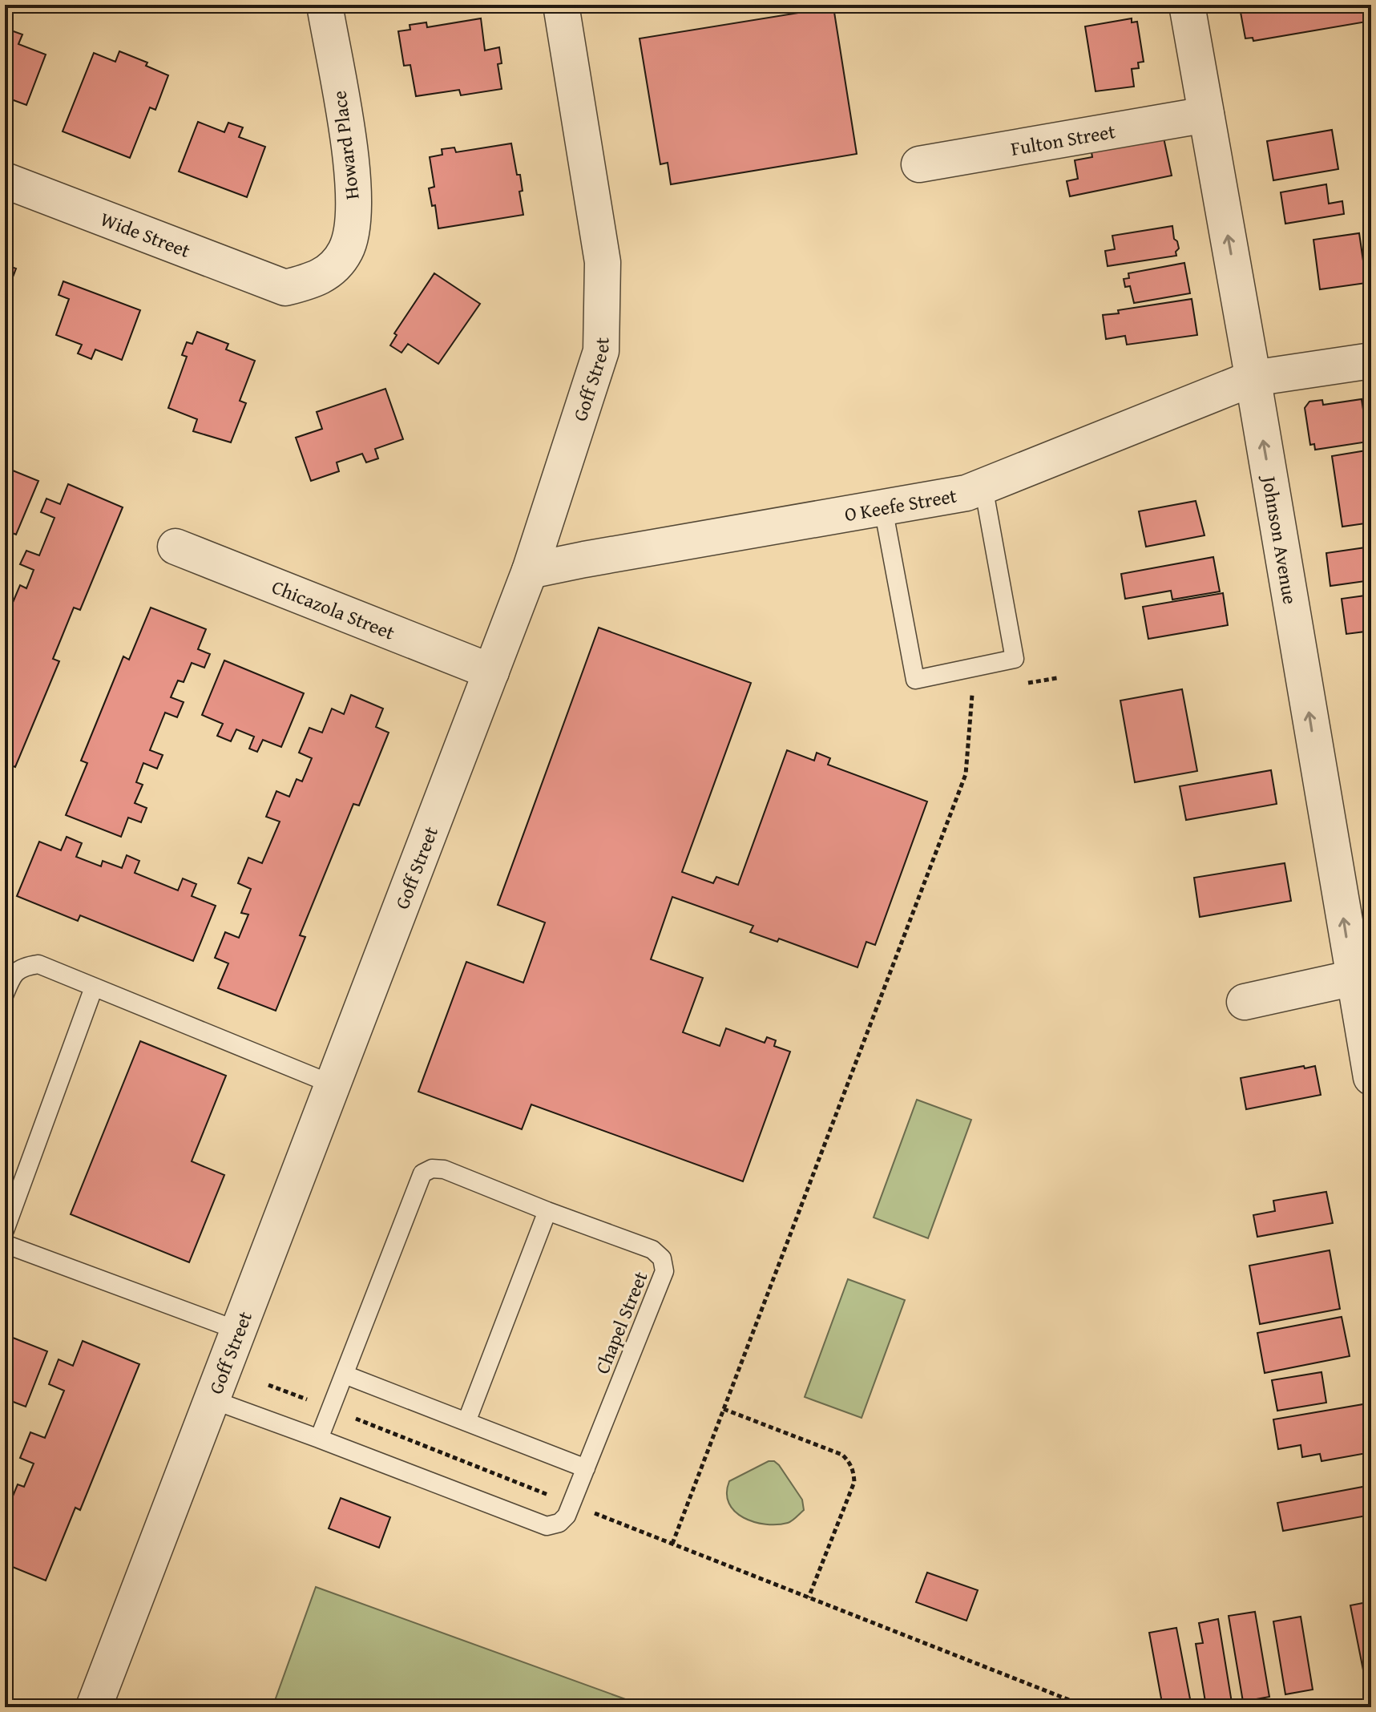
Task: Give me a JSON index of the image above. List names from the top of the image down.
{
  "streets": {
    "street": [
      "Fulton Street",
      "Howard Place",
      "Wide Street",
      "Goff Street",
      "O Keefe Street",
      "Johnson Avenue",
      "Chicazola Street"
    ],
    "lane": ["Chapel Street"]
  },
  "crossings": [
    ["Fulton Street", "Johnson Avenue"],
    ["Howard Place", "Wide Street"],
    ["Goff Street", "O Keefe Street"],
    ["Goff Street", "Chicazola Street"],
    ["Goff Street", "Chapel Street"],
    ["O Keefe Street", "Johnson Avenue"]
  ],
  "one_way": ["Johnson Avenue"]
}
